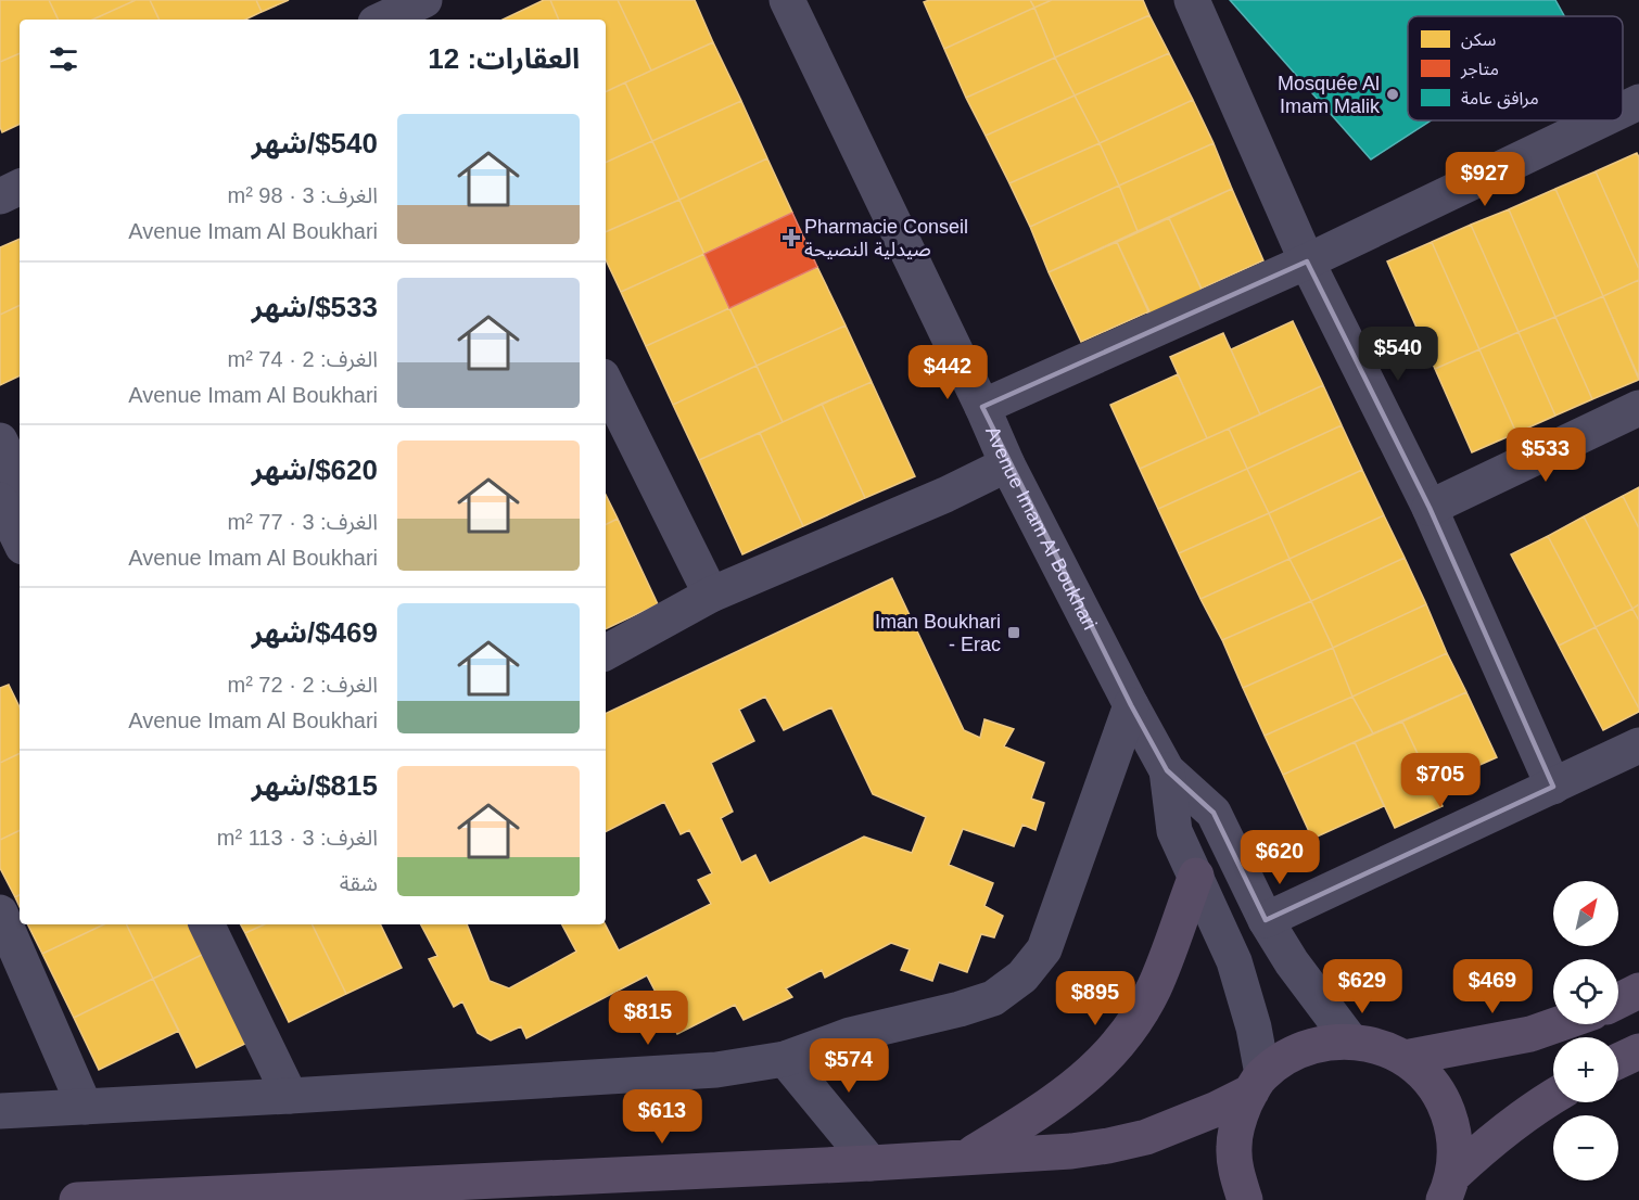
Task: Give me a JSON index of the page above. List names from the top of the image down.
{
  "streets": {
    "street": ["Avenue Imam Al Boukhari"]
  },
  "places": {
    "other": ["Mosquée Al Imam Malik"],
    "health": ["Pharmacie Conseil صيدلية النصيحة"],
    "transit": ["Iman Boukhari - Erac"]
  },
  "legend": ["سكن", "متاجر", "مرافق عامة"],
  "north": "top right",
  "page": {
    "heading": "العقارات: 12",
    "list": [
      {
        "name": "$540/شهر",
        "note": "الغرف: 3 · 98 m² · Avenue Imam Al Boukhari"
      },
      {
        "name": "$533/شهر",
        "note": "الغرف: 2 · 74 m² · Avenue Imam Al Boukhari"
      },
      {
        "name": "$620/شهر",
        "note": "الغرف: 3 · 77 m² · Avenue Imam Al Boukhari"
      },
      {
        "name": "$469/شهر",
        "note": "الغرف: 2 · 72 m² · Avenue Imam Al Boukhari"
      },
      {
        "name": "$815/شهر",
        "note": "الغرف: 3 · 113 m² · شقة"
      }
    ],
    "price": [
      "$927",
      "$540",
      "$442",
      "$533",
      "$705",
      "$620",
      "$629",
      "$469",
      "$895",
      "$815",
      "$574",
      "$613"
    ],
    "map_buttons": ["+", "−"]
  }
}
